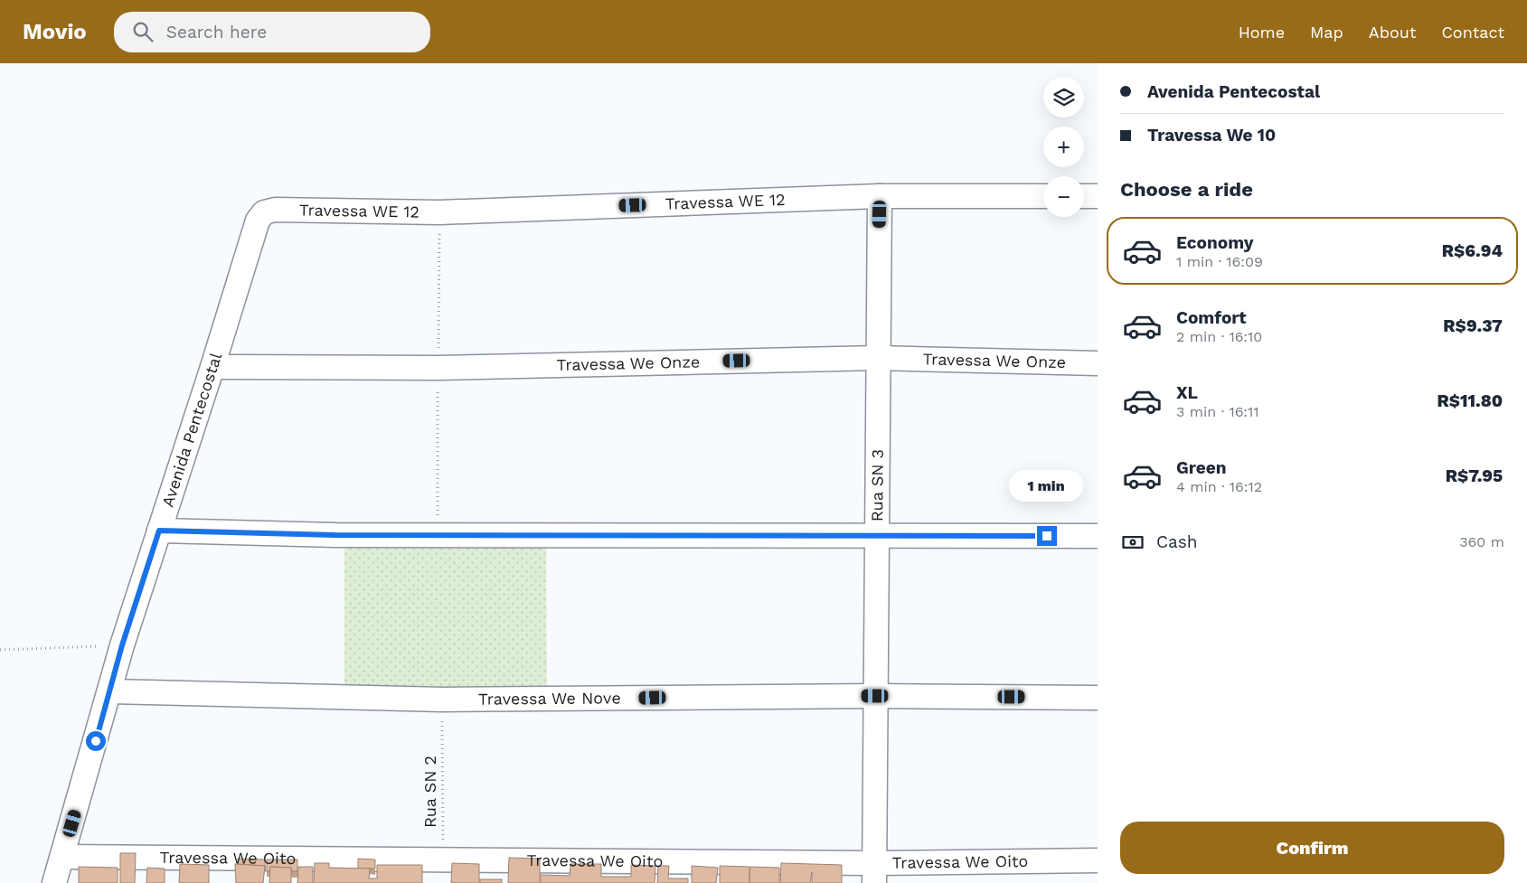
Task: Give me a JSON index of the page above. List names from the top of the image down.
{
  "streets": {
    "street": [
      "Travessa WE 12",
      "Travessa We Onze",
      "Avenida Pentecostal",
      "Rua SN 3",
      "Travessa We Nove",
      "Travessa We Oito"
    ],
    "path": ["Rua SN 2"]
  },
  "crossings": [
    ["Travessa WE 12", "Avenida Pentecostal"],
    ["Travessa WE 12", "Rua SN 3"],
    ["Travessa We Onze", "Avenida Pentecostal"],
    ["Travessa We Onze", "Rua SN 3"],
    ["Avenida Pentecostal", "Travessa We Nove"],
    ["Avenida Pentecostal", "Travessa We Oito"],
    ["Rua SN 3", "Travessa We Nove"],
    ["Rua SN 3", "Travessa We Oito"],
    ["Travessa We Nove", "Rua SN 2"],
    ["Rua SN 2", "Travessa We Oito"]
  ],
  "page": {
    "header": "Movio",
    "search": "Search here",
    "nav": [
      "Home",
      "Map",
      "About",
      "Contact"
    ],
    "banner": ["Avenida Pentecostal", "Travessa We 10"],
    "map_buttons": ["+", "−"],
    "heading": "Choose a ride",
    "list": [
      {
        "name": "Economy",
        "note": "1 min · 16:09",
        "value": "R$6.94"
      },
      {
        "name": "Comfort",
        "note": "2 min · 16:10",
        "value": "R$9.37"
      },
      {
        "name": "XL",
        "note": "3 min · 16:11",
        "value": "R$11.80"
      },
      {
        "name": "Green",
        "note": "4 min · 16:12",
        "value": "R$7.95"
      }
    ],
    "bubble": "1 min",
    "pay": ["Cash", "360 m"],
    "buttons": "Confirm"
  }
}
